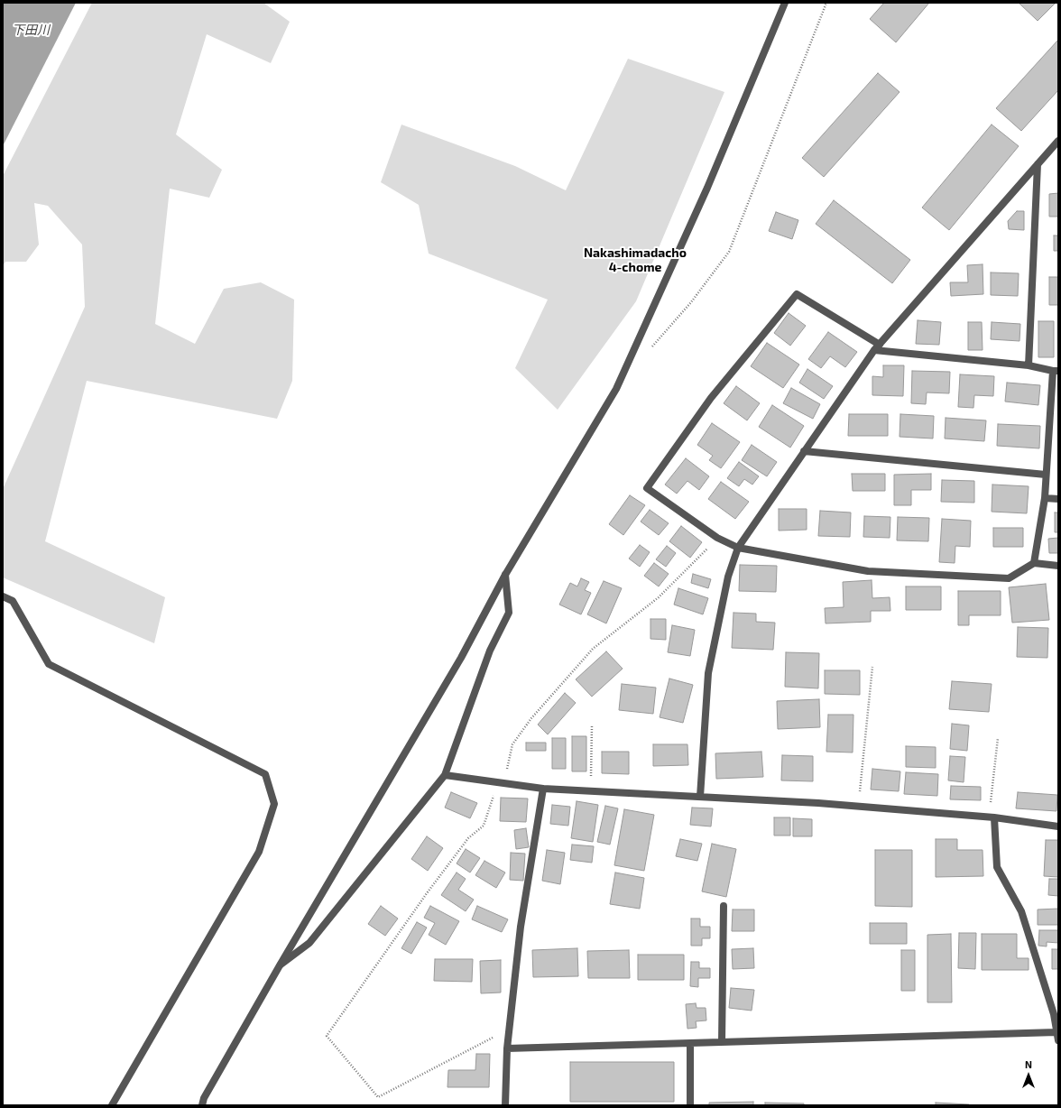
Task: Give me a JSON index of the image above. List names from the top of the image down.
{
  "districts": ["Nakashimadacho 4-chome"],
  "water": ["下田川"],
  "north": "top"
}
